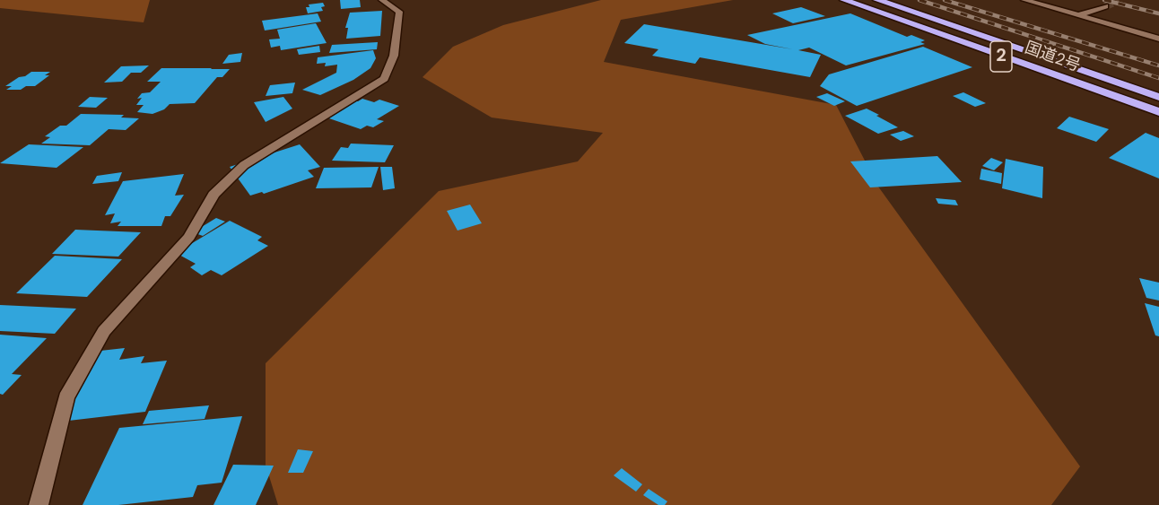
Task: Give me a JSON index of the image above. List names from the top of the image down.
{
  "streets": {
    "highway": ["2", "国道2号"]
  }
}
